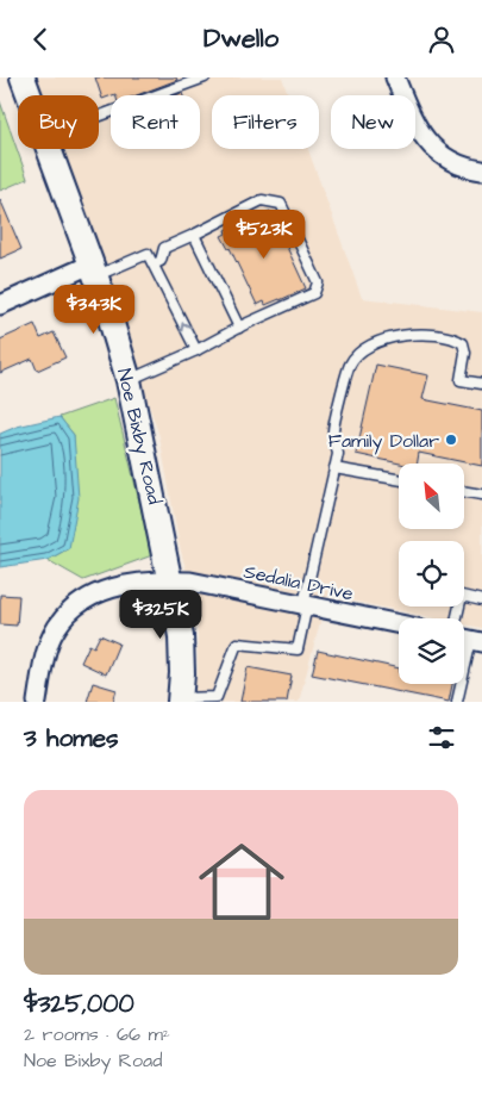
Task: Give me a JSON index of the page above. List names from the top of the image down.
{
  "streets": {
    "street": ["Noe Bixby Road", "Sedalia Drive"]
  },
  "crossings": [
    ["Noe Bixby Road", "Sedalia Drive"]
  ],
  "places": ["Family Dollar"],
  "north": "top left",
  "page": {
    "header": "Dwello",
    "chip": [
      "Buy",
      "Rent",
      "Filters",
      "New"
    ],
    "price": ["$523K", "$343K", "$325K"],
    "heading": "3 homes",
    "list": [
      {
        "name": "$325,000",
        "note": "2 rooms · 66 m² · Noe Bixby Road"
      }
    ]
  }
}
